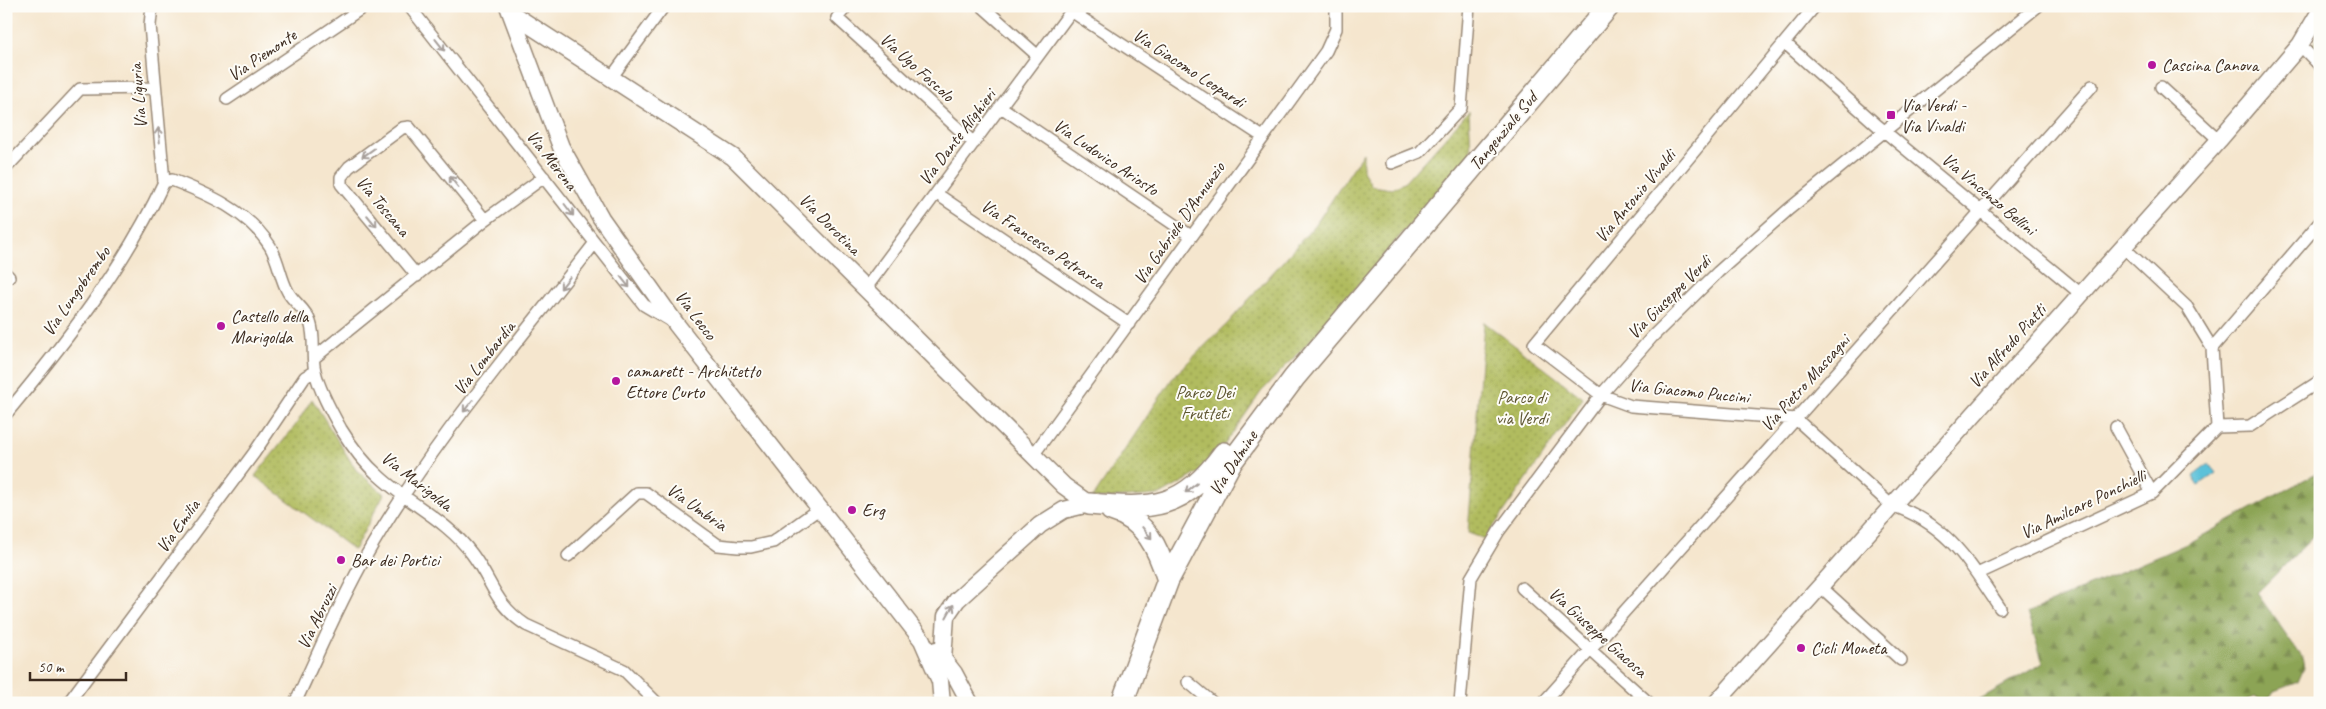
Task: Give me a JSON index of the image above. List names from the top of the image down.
{
  "streets": {
    "highway": ["Tangenziale Sud", "Via Dalmine"],
    "main road": ["Via Dorotina", "Via Lecco", "Via Alfredo Piatti"],
    "street": [
      "Via Piemonte",
      "Via Ugo Foscolo",
      "Via Giacomo Leopardi",
      "Via Liguria",
      "Via Dante Alighieri",
      "Via Ludovico Ariosto",
      "Via Merena",
      "Via Vincenzo Bellini",
      "Via Antonio Vivaldi",
      "Via Toscana",
      "Via Gabriele D'Annunzio",
      "Via Francesco Petrarca",
      "Via Lungobrembo",
      "Via Giuseppe Verdi",
      "Via Lombardia",
      "Via Pietro Mascagni",
      "Via Giacomo Puccini",
      "Via Marigolda",
      "Via Amilcare Ponchielli",
      "Via Umbria",
      "Via Emilia",
      "Via Abruzzi",
      "Via Giuseppe Giacosa"
    ]
  },
  "crossings": [
    ["Via Ugo Foscolo", "Via Dante Alighieri"],
    ["Via Giacomo Leopardi", "Via Dante Alighieri"],
    ["Via Giacomo Leopardi", "Via Gabriele D'Annunzio"],
    ["Via Liguria", "Via Lungobrembo"],
    ["Via Liguria", "Via Marigolda"],
    ["Tangenziale Sud", "Via Dalmine"],
    ["Via Dante Alighieri", "Via Ludovico Ariosto"],
    ["Via Dante Alighieri", "Via Dorotina"],
    ["Via Dante Alighieri", "Via Francesco Petrarca"],
    ["Via Ludovico Ariosto", "Via Gabriele D'Annunzio"],
    ["Via Merena", "Via Lecco"],
    ["Via Merena", "Via Lombardia"],
    ["Via Vincenzo Bellini", "Via Antonio Vivaldi"],
    ["Via Vincenzo Bellini", "Via Giuseppe Verdi"],
    ["Via Vincenzo Bellini", "Via Alfredo Piatti"],
    ["Via Vincenzo Bellini", "Via Pietro Mascagni"],
    ["Via Antonio Vivaldi", "Via Giuseppe Verdi"],
    ["Via Antonio Vivaldi", "Via Giacomo Puccini"],
    ["Via Gabriele D'Annunzio", "Via Dorotina"],
    ["Via Gabriele D'Annunzio", "Via Francesco Petrarca"],
    ["Via Dorotina", "Via Lecco"],
    ["Via Lungobrembo", "Via Marigolda"],
    ["Via Giuseppe Verdi", "Via Giacomo Puccini"],
    ["Via Lecco", "Via Umbria"],
    ["Via Lombardia", "Via Marigolda"],
    ["Via Lombardia", "Via Abruzzi"],
    ["Via Pietro Mascagni", "Via Giacomo Puccini"],
    ["Via Pietro Mascagni", "Via Giuseppe Giacosa"],
    ["Via Marigolda", "Via Emilia"],
    ["Via Marigolda", "Via Abruzzi"]
  ],
  "one_way": ["Via Liguria", "Via Merena", "Via Lombardia"],
  "parks": ["Parco Dei Frutteti", "Parco di via Verdi"],
  "places": {
    "other": [
      "Cascina Canova",
      "Castello della Marigolda",
      "camarett - Architetto Ettore Curto",
      "Erg",
      "Bar dei Portici",
      "Cicli Moneta"
    ],
    "transit": ["Via Verdi - Via Vivaldi"]
  },
  "scale_bar": "50 m"
}
